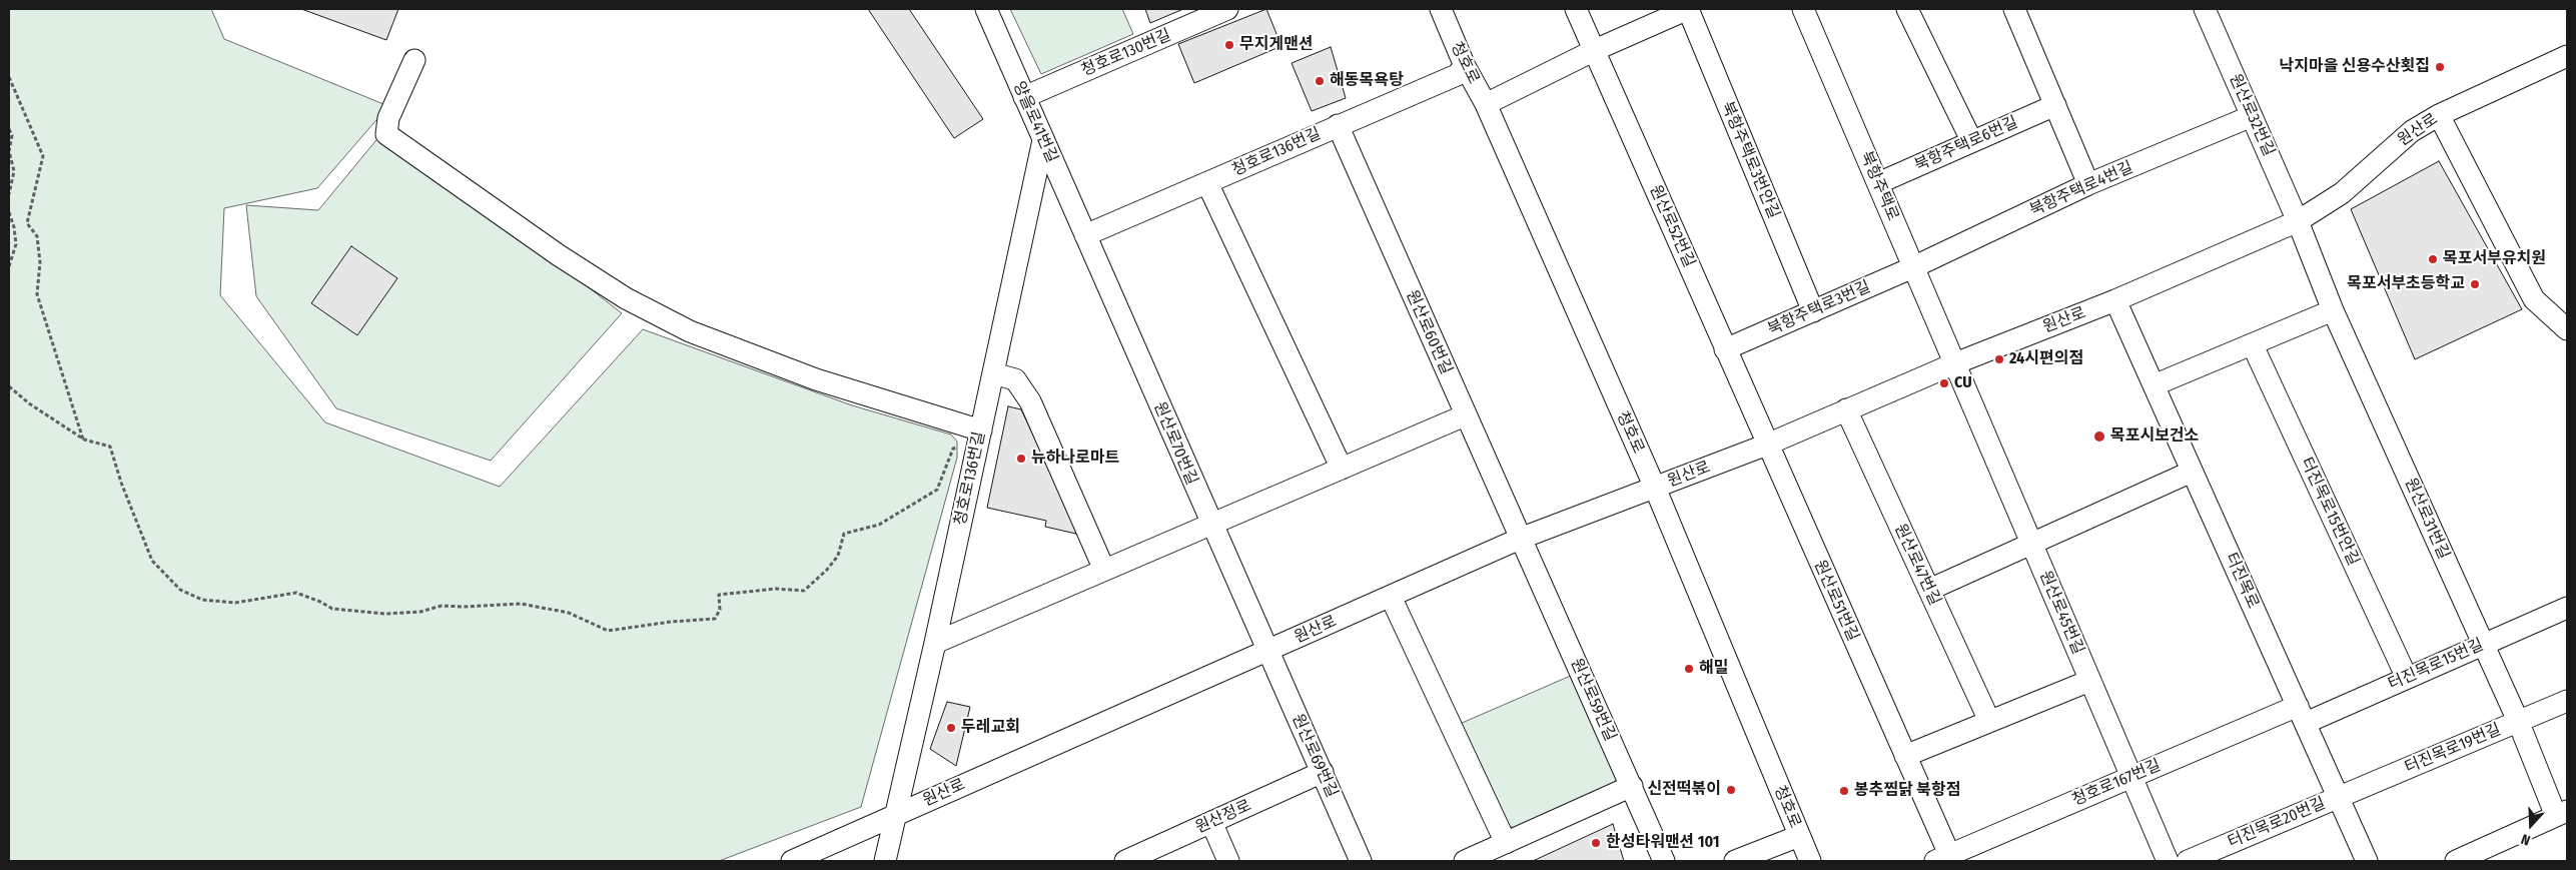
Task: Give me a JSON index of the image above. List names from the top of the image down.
{
  "streets": {
    "street": [
      "청호로130번길",
      "청호로",
      "원산로32번길",
      "양을로41번길",
      "원산로",
      "북항주택로6번길",
      "청호로136번길",
      "북항주택로3번안길",
      "북항주택로",
      "북항주택로4번길",
      "원산로52번길",
      "북항주택로3번길",
      "원산로60번길",
      "원산로70번길",
      "터진목로15번안길",
      "원산로31번길",
      "원산로47번길",
      "터진목로",
      "원산로51번길",
      "원산로45번길",
      "터진목로15번길",
      "원산로59번길",
      "터진목로19번길",
      "원산로69번길",
      "청호로167번길",
      "원산정로",
      "터진목로20번길"
    ]
  },
  "crossings": [
    ["청호로130번길", "양을로41번길"],
    ["청호로", "원산로"],
    ["청호로", "청호로136번길"],
    ["원산로32번길", "원산로"],
    ["원산로32번길", "북항주택로4번길"],
    ["원산로32번길", "원산로31번길"],
    ["양을로41번길", "청호로136번길"],
    ["양을로41번길", "원산로70번길"],
    ["원산로", "청호로136번길"],
    ["원산로", "북항주택로"],
    ["원산로", "원산로52번길"],
    ["원산로", "원산로60번길"],
    ["원산로", "원산로70번길"],
    ["원산로", "원산로31번길"],
    ["원산로", "원산로47번길"],
    ["원산로", "터진목로"],
    ["원산로", "원산로51번길"],
    ["원산로", "원산로45번길"],
    ["원산로", "원산로59번길"],
    ["원산로", "원산로69번길"],
    ["북항주택로6번길", "북항주택로"],
    ["청호로136번길", "원산로60번길"],
    ["청호로136번길", "원산로70번길"],
    ["북항주택로3번안길", "북항주택로3번길"],
    ["북항주택로", "북항주택로4번길"],
    ["북항주택로", "북항주택로3번길"],
    ["북항주택로", "원산로45번길"],
    ["북항주택로4번길", "북항주택로3번길"],
    ["원산로52번길", "북항주택로3번길"],
    ["원산로52번길", "원산로51번길"],
    ["원산로60번길", "원산로59번길"],
    ["원산로70번길", "원산로69번길"],
    ["터진목로15번안길", "터진목로15번길"],
    ["원산로31번길", "터진목로15번길"],
    ["원산로31번길", "터진목로19번길"],
    ["터진목로", "터진목로15번길"],
    ["터진목로", "터진목로19번길"],
    ["터진목로", "청호로167번길"],
    ["터진목로", "터진목로20번길"],
    ["원산로51번길", "청호로167번길"],
    ["원산로45번길", "청호로167번길"],
    ["터진목로15번길", "청호로167번길"],
    ["터진목로19번길", "터진목로20번길"],
    ["원산로69번길", "원산정로"]
  ],
  "places": [
    "무지게맨션",
    "낙지마을 신용수산횟집",
    "해동목욕탕",
    "목포서부유치원",
    "목포서부초등학교",
    "24시편의점",
    "CU",
    "목포시보건소",
    "뉴하나로마트",
    "해밀",
    "두레교회",
    "신전떡볶이",
    "봉추찜닭 북항점",
    "한성타워맨션 101"
  ],
  "north": "bottom"
}
